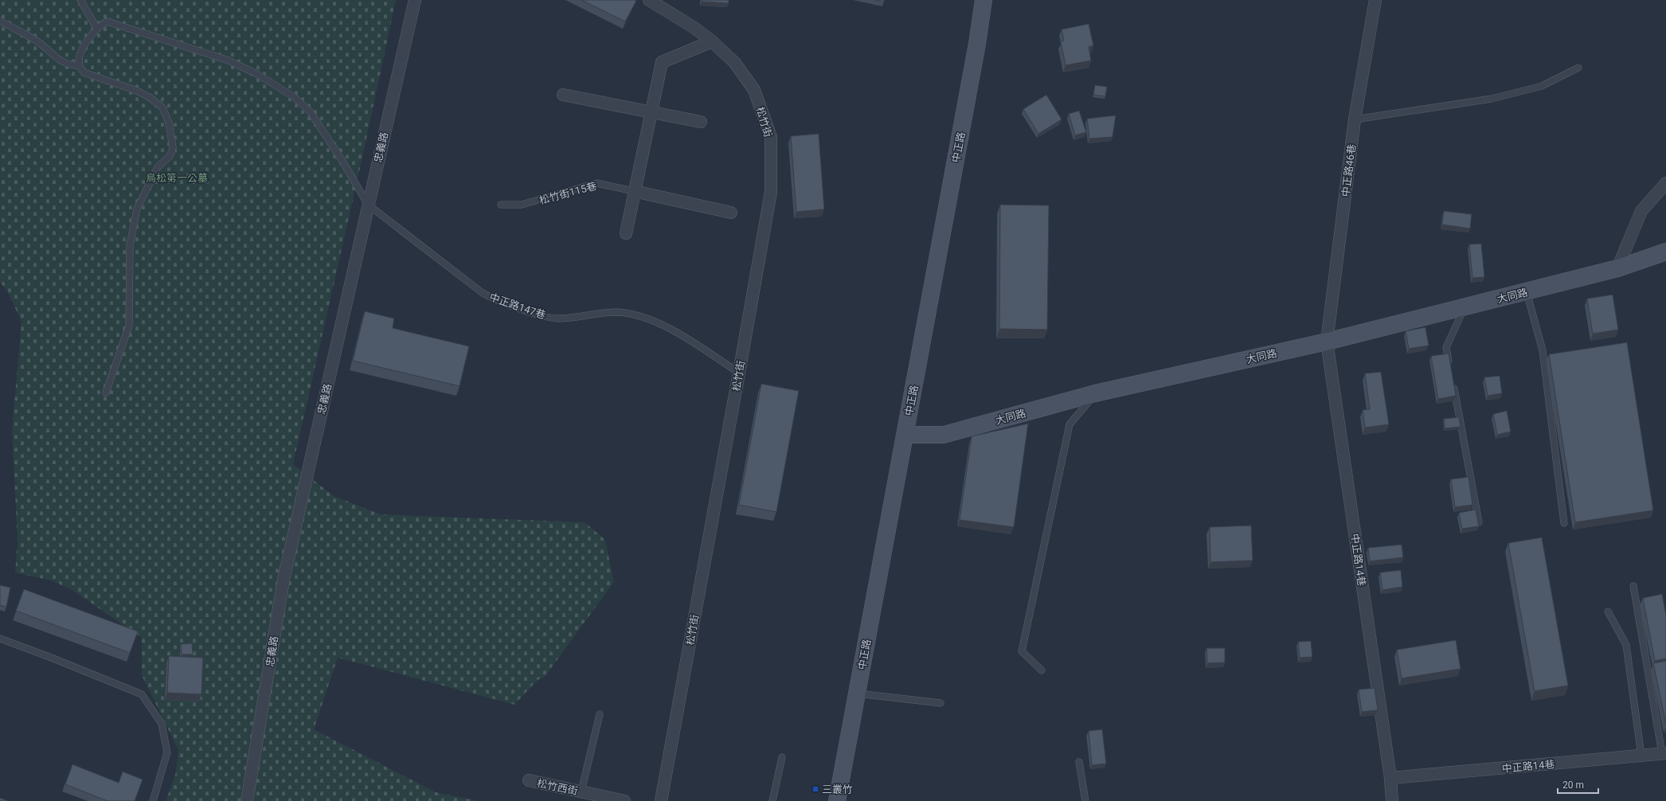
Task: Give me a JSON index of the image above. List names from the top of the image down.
{
  "streets": {
    "main road": ["中正路", "大同路"],
    "street": [
      "松竹街",
      "忠義路",
      "中正路46巷",
      "松竹街115巷",
      "中正路14巷",
      "松竹西街"
    ],
    "lane": ["中正路147巷"]
  },
  "crossings": [
    ["松竹街", "中正路147巷"],
    ["忠義路", "中正路147巷"],
    ["中正路", "大同路"],
    ["中正路46巷", "大同路"],
    ["中正路46巷", "中正路14巷"],
    ["大同路", "中正路14巷"]
  ],
  "parks": ["鳥松第一公墓"],
  "places": {
    "transit": ["三叢竹"]
  },
  "scale_bar": "20 m"
}
